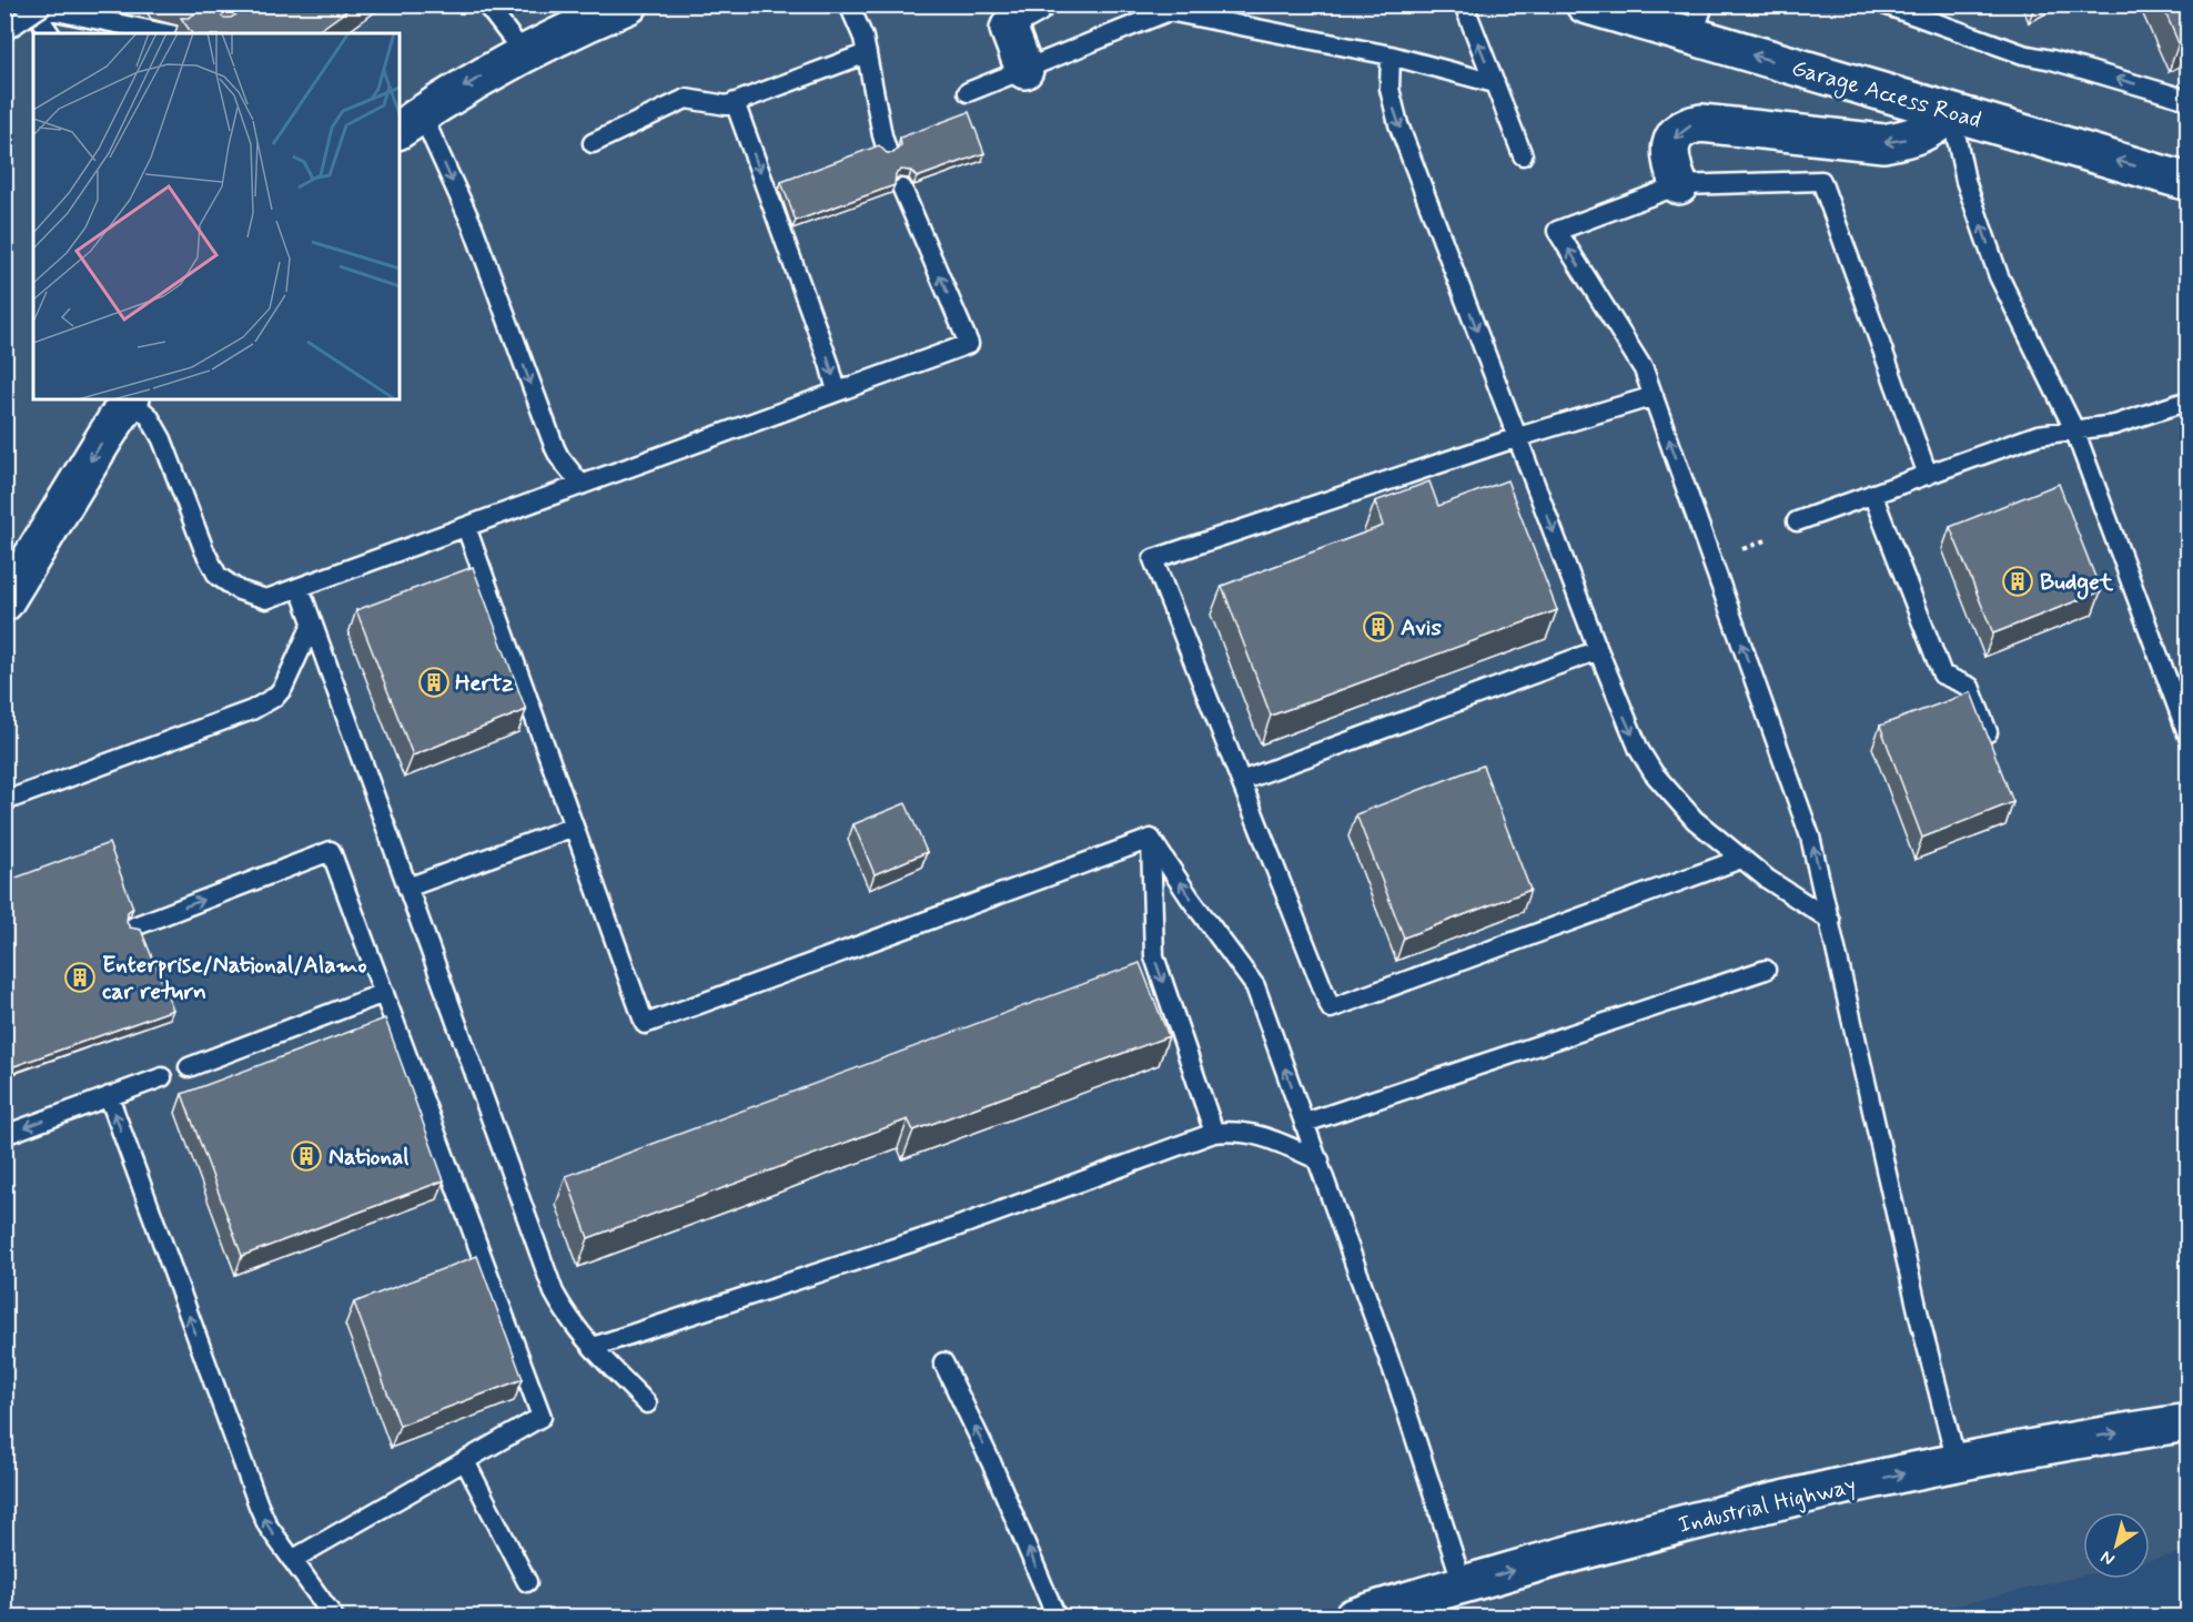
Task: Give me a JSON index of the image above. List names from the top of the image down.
{
  "streets": {
    "street": ["Garage Access Road", "Industrial Highway"]
  },
  "one_way": ["Garage Access Road", "Industrial Highway"],
  "places": {
    "building": [
      "Budget",
      "Avis",
      "Hertz",
      "Enterprise/National/Alamo car return",
      "National"
    ]
  },
  "north": "bottom left"
}
